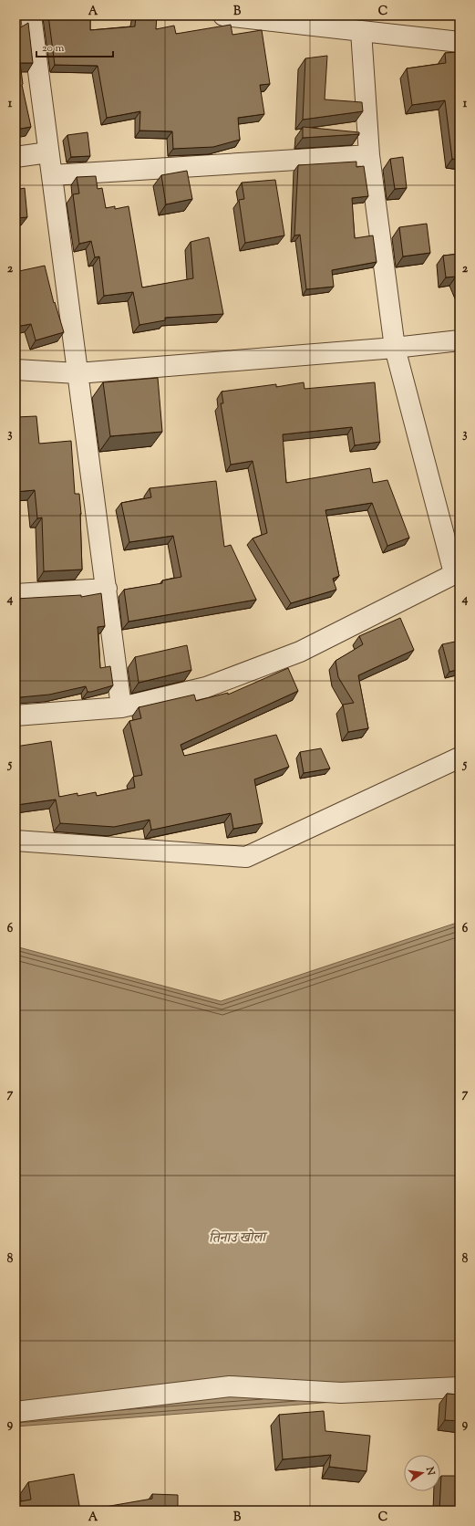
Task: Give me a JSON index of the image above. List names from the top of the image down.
{
  "water": ["तिनाउ खोला"],
  "scale_bar": "20 m",
  "north": "right",
  "grid": {
    "columns": ["A", "B", "C"],
    "rows": [
      "1",
      "2",
      "3",
      "4",
      "5",
      "6",
      "7",
      "8",
      "9"
    ]
  }
}
